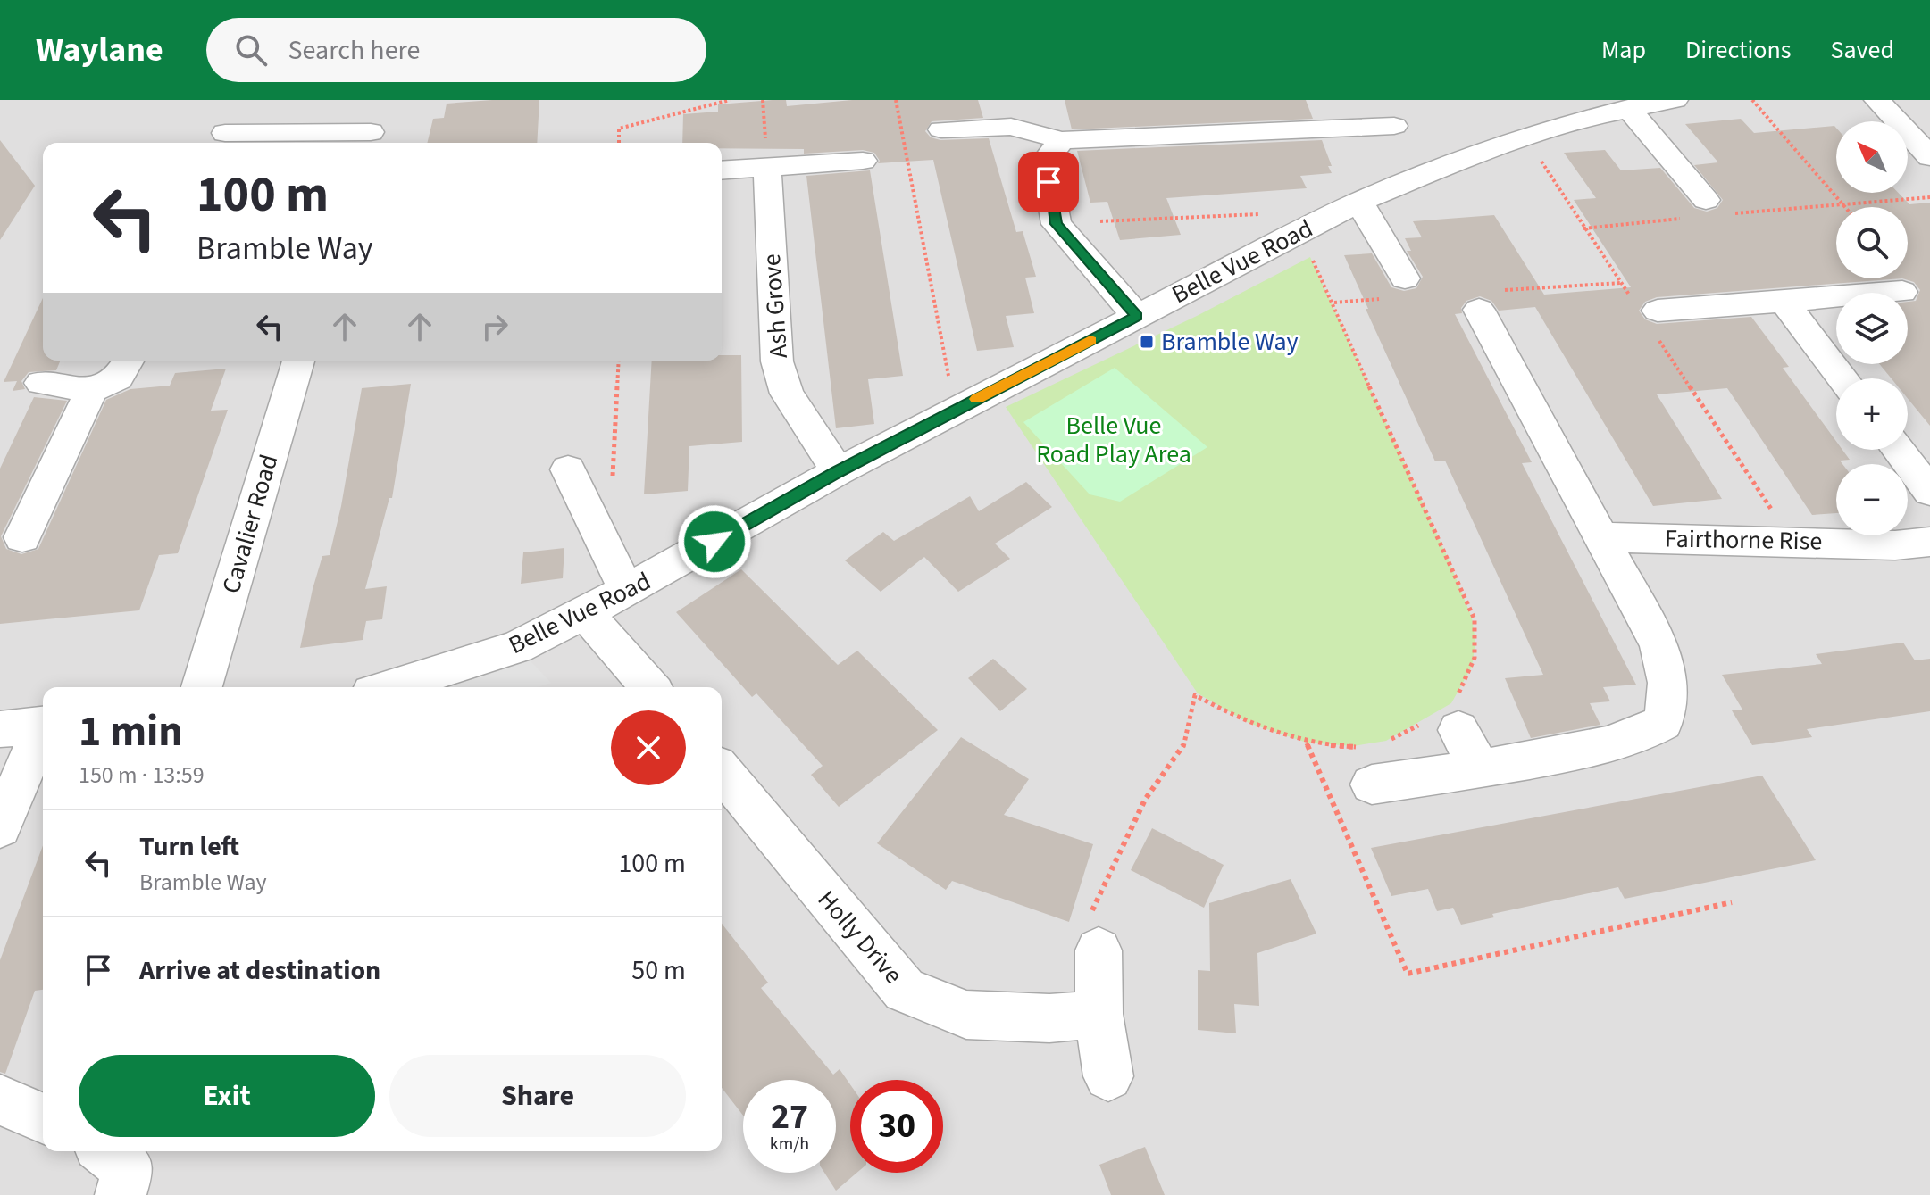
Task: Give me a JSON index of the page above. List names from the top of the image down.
{
  "streets": {
    "street": [
      "Belle Vue Road",
      "Ash Grove",
      "Cavalier Road",
      "Fairthorne Rise",
      "Holly Drive"
    ]
  },
  "crossings": [
    ["Belle Vue Road", "Ash Grove"]
  ],
  "parks": ["Belle Vue Road Play Area"],
  "places": {
    "transit": ["Bramble Way"]
  },
  "north": "top left",
  "page": {
    "header": "Waylane",
    "search": "Search here",
    "nav": ["Map", "Directions", "Saved"],
    "map_buttons": ["+", "−"],
    "turn": ["100 m", "Bramble Way"],
    "heading": ["1 min", "150 m · 13:59"],
    "list": [
      {
        "name": "Turn left",
        "note": "Bramble Way",
        "value": "100 m"
      },
      {
        "name": "Arrive at destination",
        "value": "50 m"
      }
    ],
    "buttons": ["Exit", "Share"],
    "speed": "27 km/h",
    "limit": "30"
  }
}
